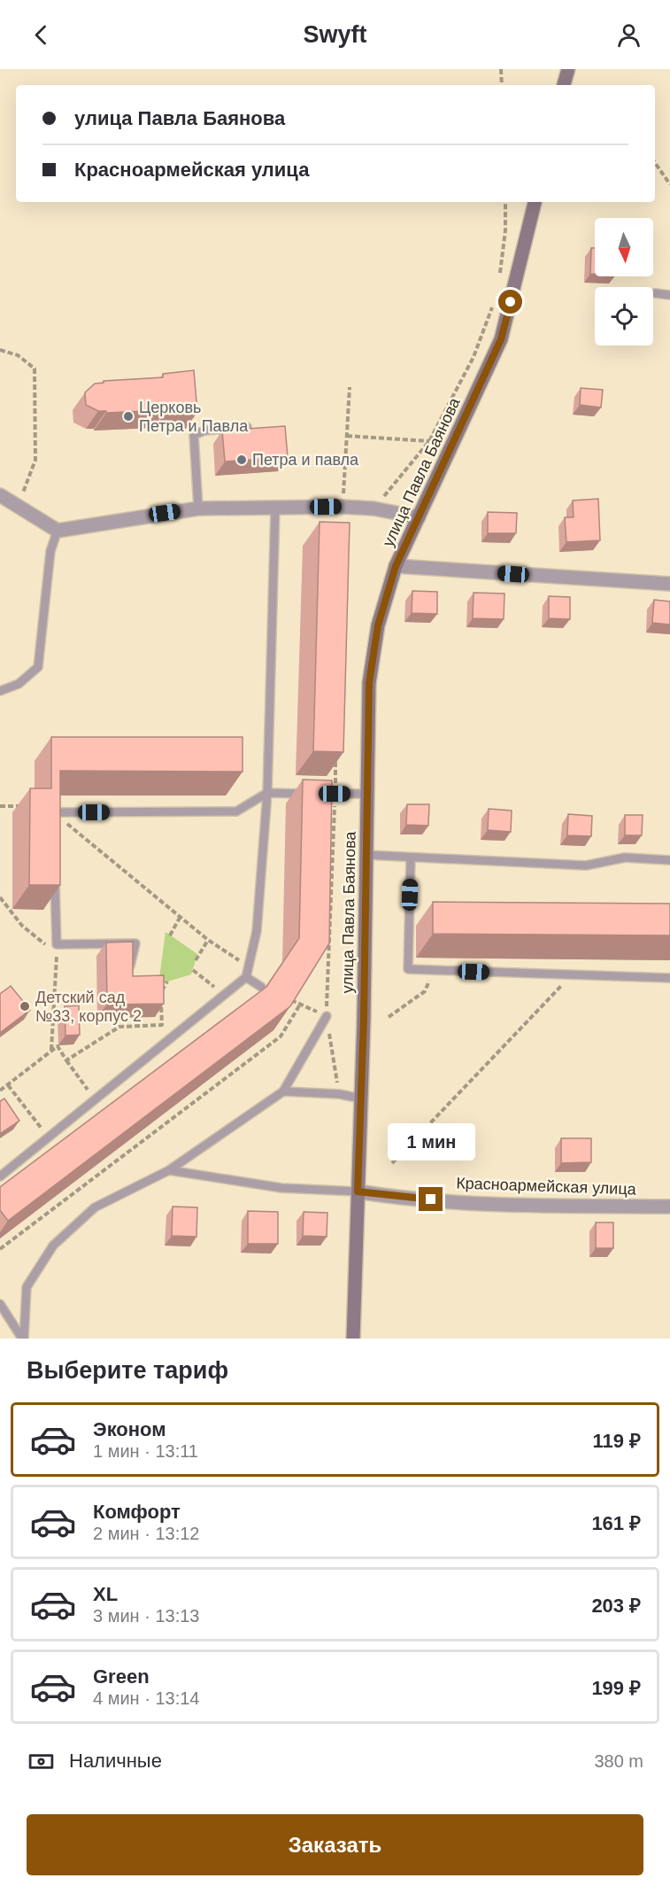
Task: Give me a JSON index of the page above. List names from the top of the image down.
{
  "streets": {
    "main road": ["улица Павла Баянова"],
    "street": ["Красноармейская улица"]
  },
  "crossings": [
    ["улица Павла Баянова", "Красноармейская улица"]
  ],
  "places": ["Церковь Петра и Павла", "Петра и павла", "Детский сад №33, корпус 2"],
  "north": "bottom",
  "page": {
    "header": "Swyft",
    "banner": ["улица Павла Баянова", "Красноармейская улица"],
    "bubble": "1 мин",
    "heading": "Выберите тариф",
    "list": [
      {
        "name": "Эконом",
        "note": "1 мин · 13:11",
        "value": "119 ₽"
      },
      {
        "name": "Комфорт",
        "note": "2 мин · 13:12",
        "value": "161 ₽"
      },
      {
        "name": "XL",
        "note": "3 мин · 13:13",
        "value": "203 ₽"
      },
      {
        "name": "Green",
        "note": "4 мин · 13:14",
        "value": "199 ₽"
      }
    ],
    "pay": ["Наличные", "380 m"],
    "buttons": "Заказать"
  }
}
